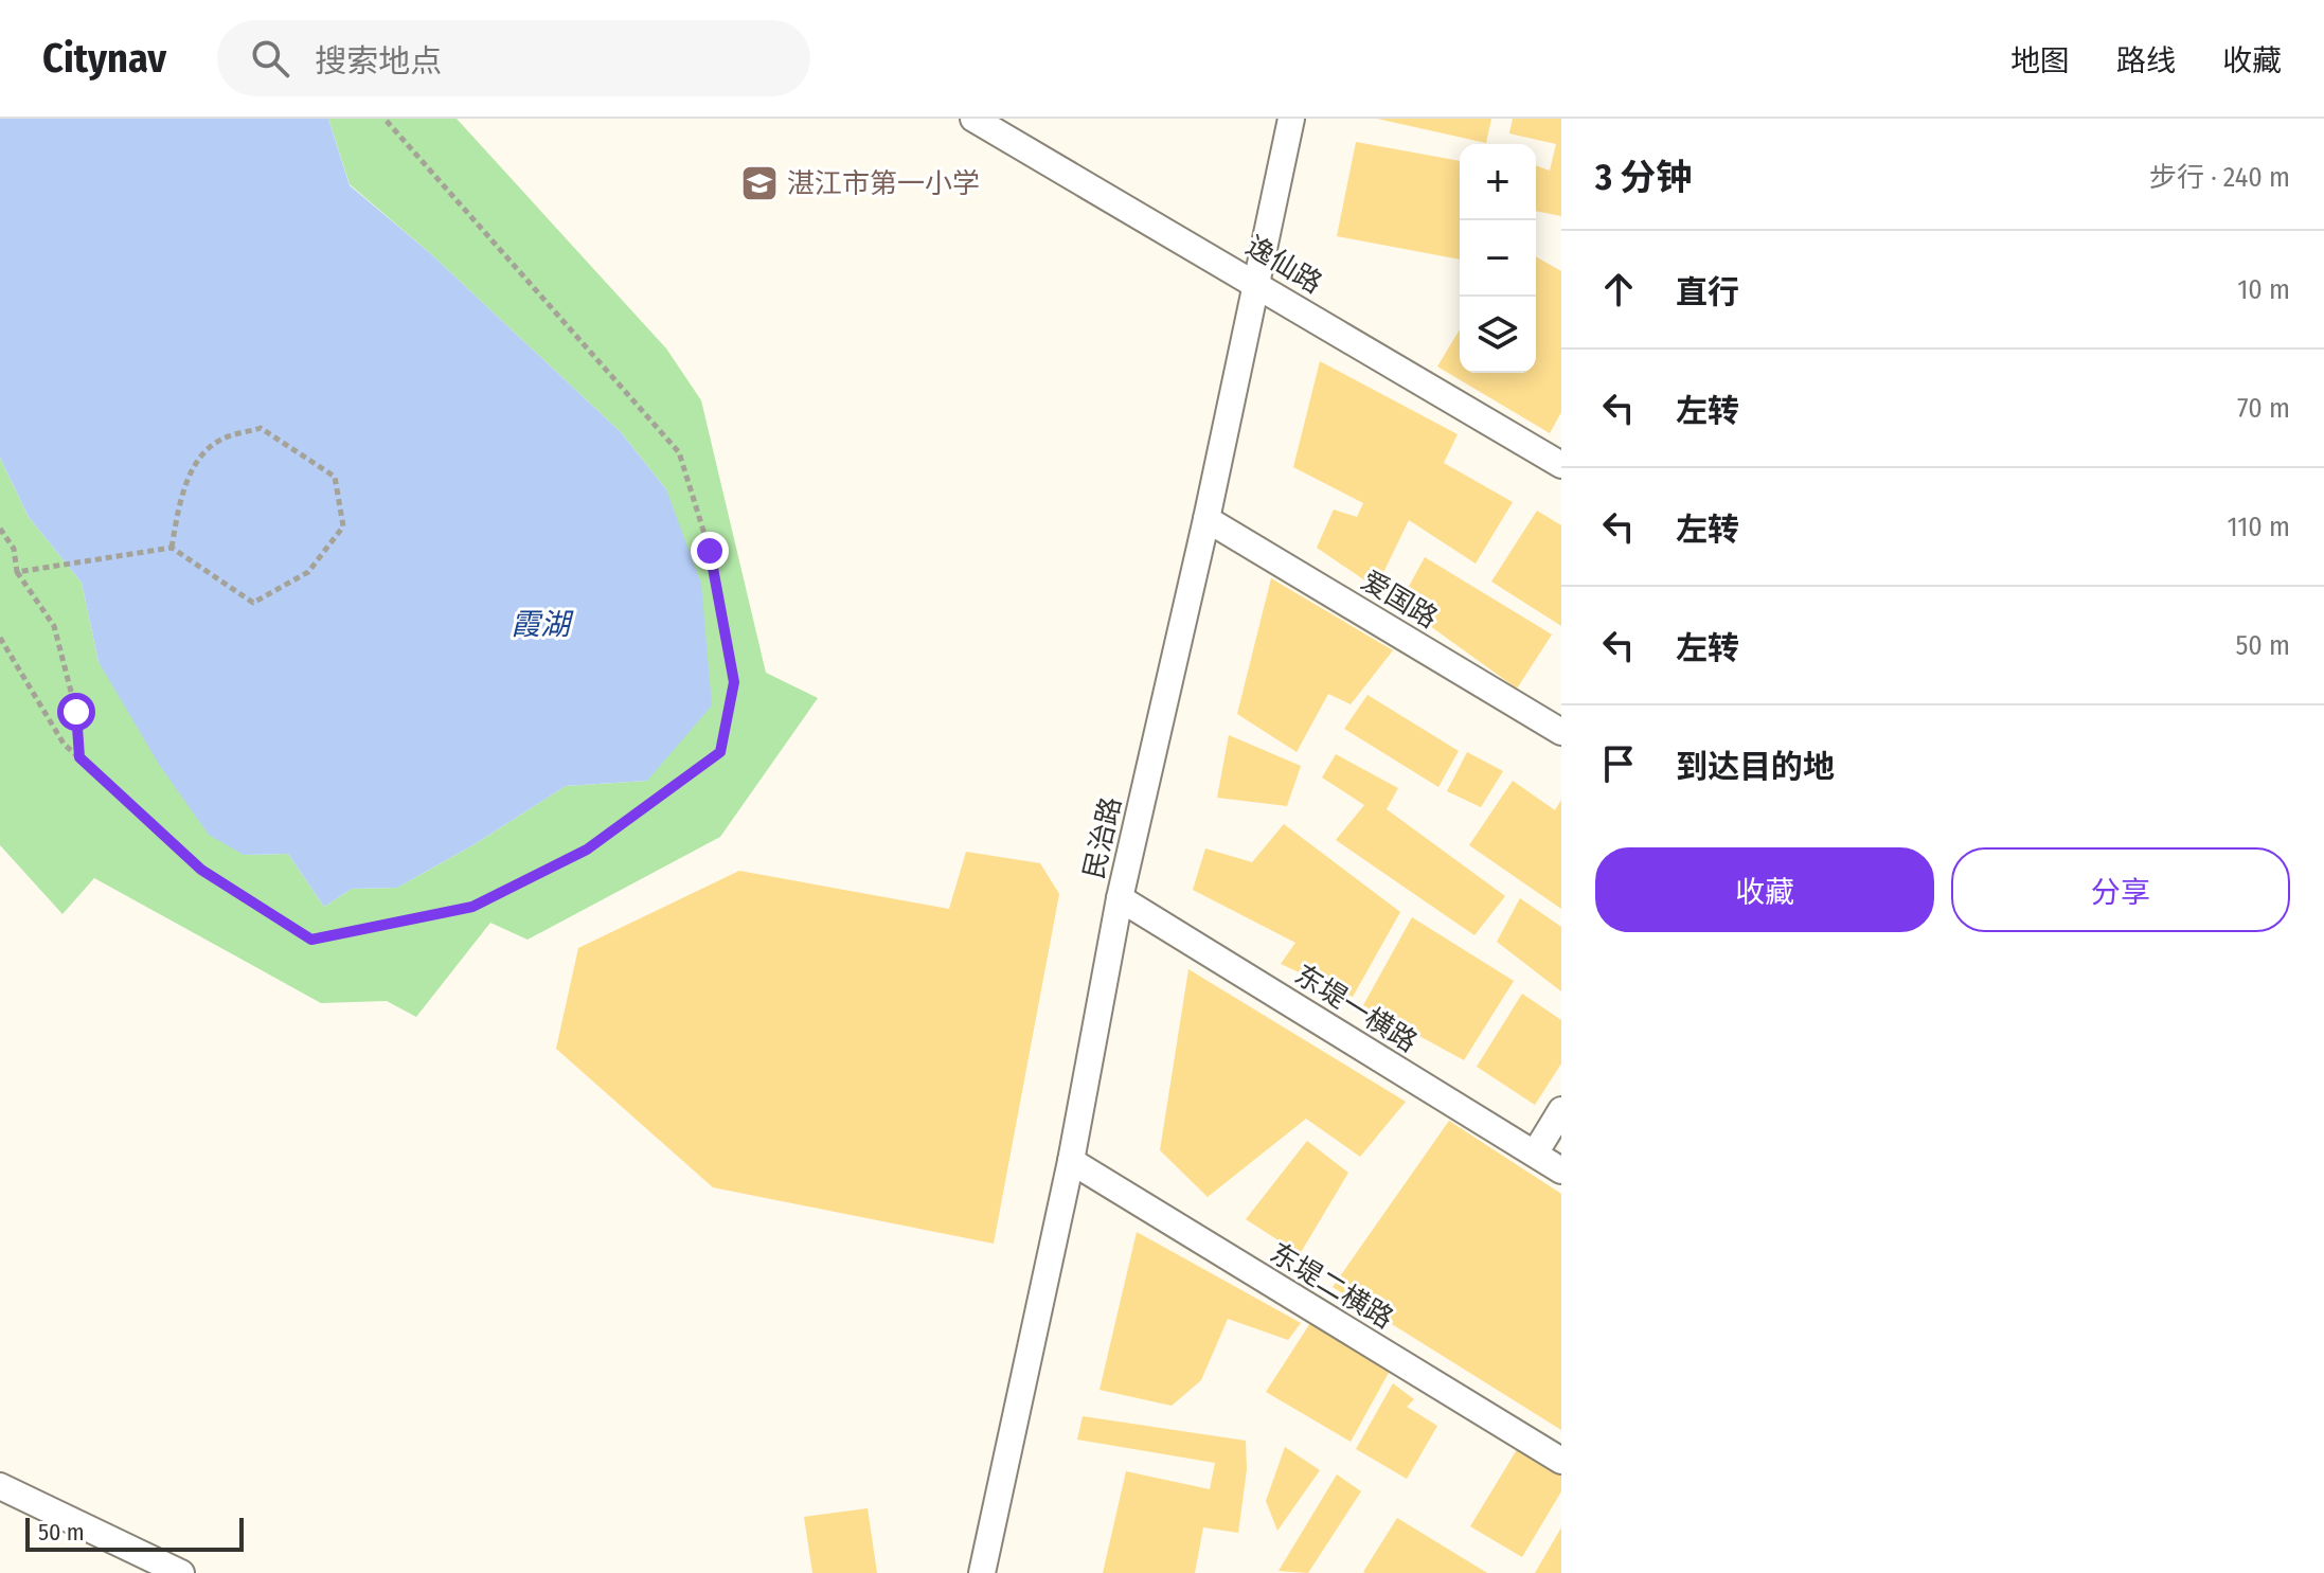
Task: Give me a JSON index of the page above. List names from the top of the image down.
{
  "streets": {
    "street": [
      "逸仙路",
      "爱国路",
      "民治路",
      "东堤一横路",
      "东堤二横路"
    ]
  },
  "crossings": [
    ["逸仙路", "民治路"],
    ["爱国路", "民治路"],
    ["民治路", "东堤一横路"],
    ["民治路", "东堤二横路"]
  ],
  "water": ["霞湖"],
  "places": {
    "school or university": ["湛江市第一小学"]
  },
  "scale_bar": "50 m",
  "page": {
    "header": "Citynav",
    "search": "搜索地点",
    "nav": ["地图", "路线", "收藏"],
    "heading": ["3 分钟", "步行 · 240 m"],
    "map_buttons": ["+", "−"],
    "list": [
      ["直行", "10 m"],
      ["左转", "70 m"],
      ["左转", "110 m"],
      ["左转", "50 m"],
      "到达目的地"
    ],
    "buttons": ["收藏", "分享"],
    "scale": "50 m"
  }
}
